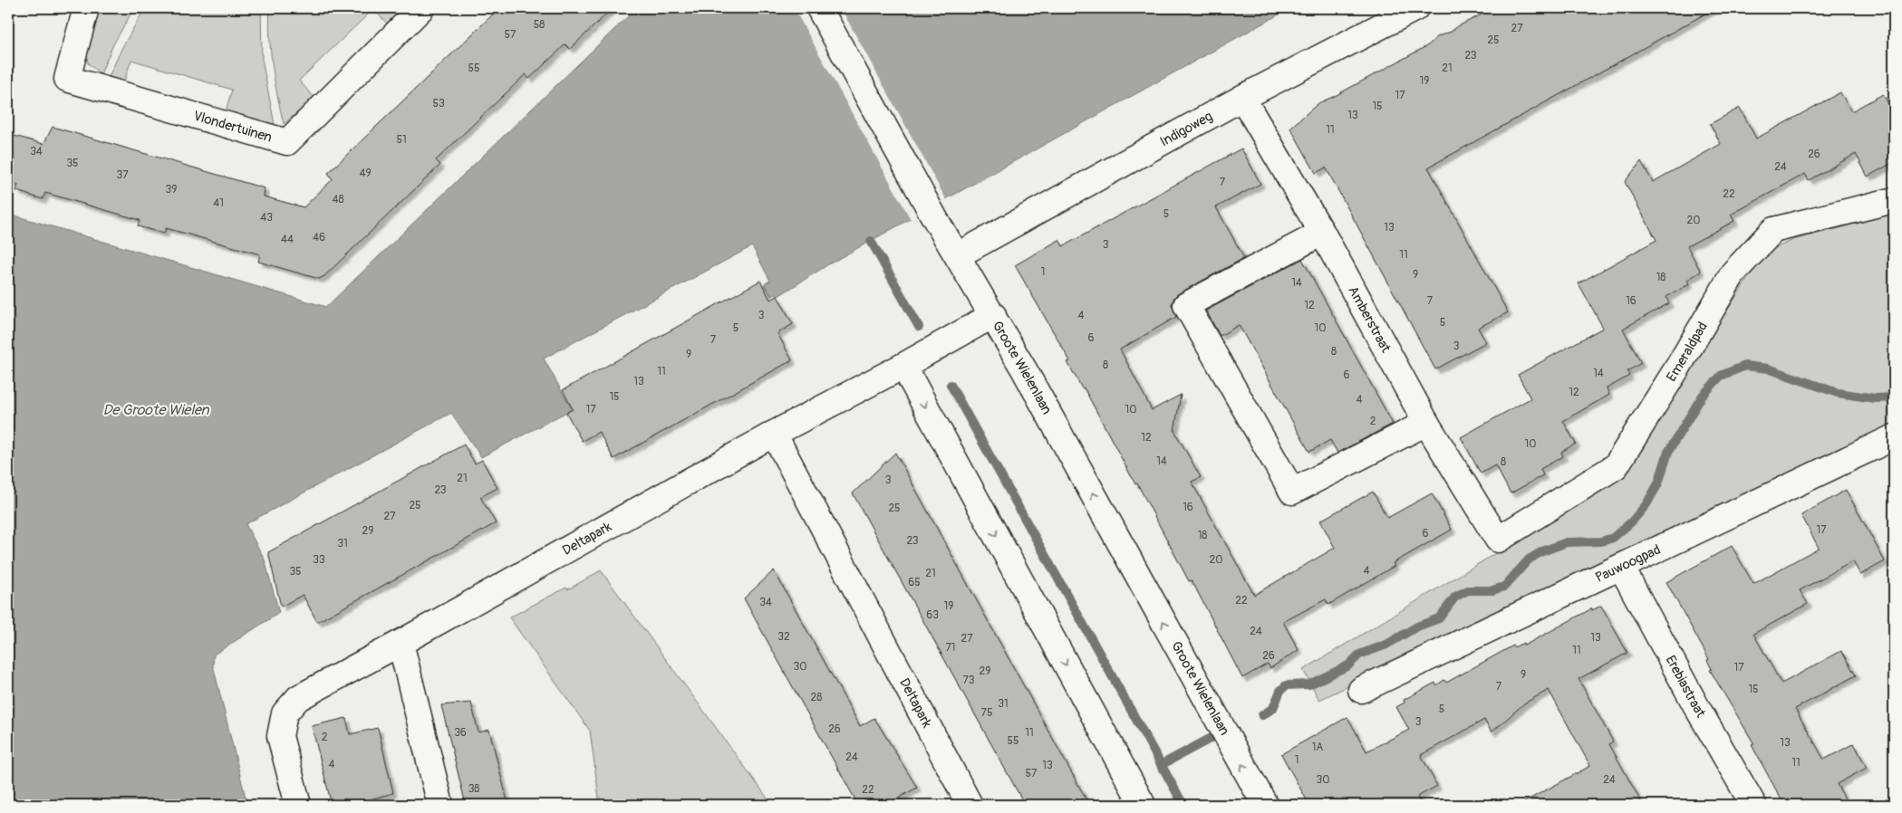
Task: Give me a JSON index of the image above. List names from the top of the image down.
{
  "streets": {
    "street": [
      "Vlondertuinen",
      "Indigoweg",
      "Amberstraat",
      "Emeraldpad",
      "Groote Wielenlaan",
      "Deltapark",
      "Pauwoogpad",
      "Erebiastraat"
    ]
  },
  "crossings": [
    ["Indigoweg", "Amberstraat"],
    ["Amberstraat", "Emeraldpad"],
    ["Groote Wielenlaan", "Deltapark"],
    ["Pauwoogpad", "Erebiastraat"]
  ],
  "water": ["De Groote Wielen"],
  "house_numbers": [
    "58",
    "27",
    "57",
    "25",
    "23",
    "55",
    "21",
    "19",
    "17",
    "53",
    "15",
    "13",
    "11",
    "51",
    "34",
    "26",
    "35",
    "24",
    "49",
    "37",
    "7",
    "39",
    "22",
    "48",
    "41",
    "5",
    "43",
    "20",
    "13",
    "46",
    "44",
    "3",
    "11",
    "1",
    "9",
    "18",
    "14",
    "7",
    "16",
    "12",
    "3",
    "4",
    "5",
    "5",
    "10",
    "6",
    "7",
    "3",
    "8",
    "9",
    "8",
    "11",
    "14",
    "6",
    "13",
    "12",
    "15",
    "4",
    "17",
    "10",
    "2",
    "12",
    "10",
    "14",
    "8",
    "21",
    "3",
    "23",
    "25",
    "16",
    "25",
    "27",
    "17",
    "29",
    "6",
    "18",
    "23",
    "31",
    "33",
    "20",
    "4",
    "35",
    "21",
    "65",
    "22",
    "34",
    "19",
    "63",
    "24",
    "32",
    "13",
    "27",
    "71",
    "11",
    "26",
    "30",
    "17",
    "29",
    "9",
    "73",
    "7",
    "15",
    "28",
    "31",
    "5",
    "75",
    "3",
    "26",
    "36",
    "11",
    "2",
    "55",
    "13",
    "1A",
    "24",
    "1",
    "11",
    "4",
    "13",
    "57",
    "30",
    "24",
    "38",
    "22"
  ]
}
